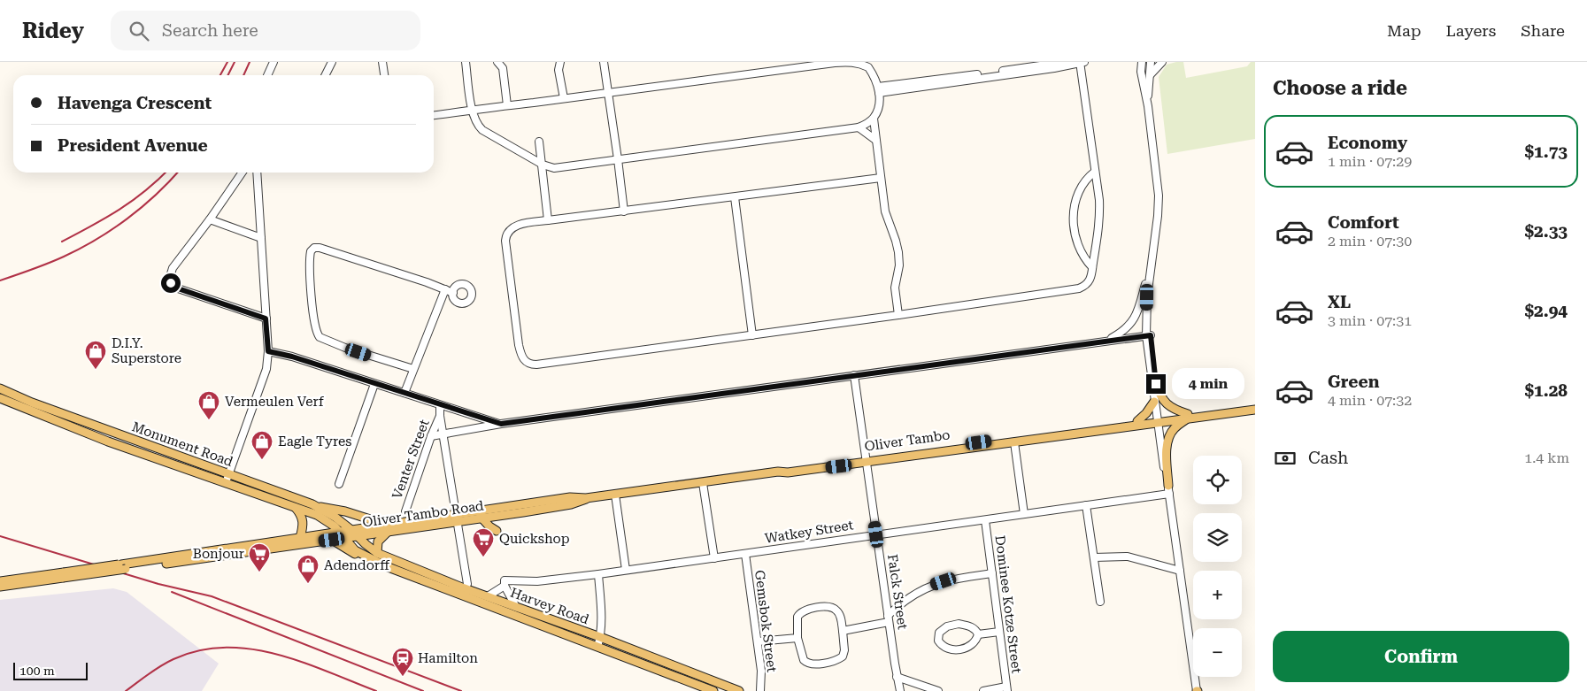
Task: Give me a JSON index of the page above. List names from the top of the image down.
{
  "streets": {
    "main road": [
      "Oliver Tambo",
      "Monument Road",
      "Oliver Tambo Road",
      "Harvey Road"
    ],
    "street": [
      "Venter Street",
      "Watkey Street",
      "Falck Street",
      "Dominee Kotze Street",
      "Gemsbok Street"
    ]
  },
  "crossings": [
    ["Oliver Tambo", "Oliver Tambo Road"],
    ["Oliver Tambo", "Falck Street"],
    ["Monument Road", "Oliver Tambo Road"],
    ["Monument Road", "Harvey Road"],
    ["Oliver Tambo Road", "Harvey Road"],
    ["Watkey Street", "Falck Street"],
    ["Watkey Street", "Dominee Kotze Street"],
    ["Watkey Street", "Gemsbok Street"]
  ],
  "places": {
    "shop": [
      "D.I.Y. Superstore",
      "Vermeulen Verf",
      "Eagle Tyres",
      "Adendorff"
    ],
    "supermarket": ["Quickshop", "Bonjour"],
    "station": ["Hamilton"]
  },
  "scale_bar": "100 m",
  "page": {
    "header": "Ridey",
    "search": "Search here",
    "nav": ["Map", "Layers", "Share"],
    "heading": "Choose a ride",
    "banner": ["Havenga Crescent", "President Avenue"],
    "list": [
      {
        "name": "Economy",
        "note": "1 min · 07:29",
        "value": "$1.73"
      },
      {
        "name": "Comfort",
        "note": "2 min · 07:30",
        "value": "$2.33"
      },
      {
        "name": "XL",
        "note": "3 min · 07:31",
        "value": "$2.94"
      },
      {
        "name": "Green",
        "note": "4 min · 07:32",
        "value": "$1.28"
      }
    ],
    "bubble": "4 min",
    "pay": ["Cash", "1.4 km"],
    "map_buttons": ["+", "−"],
    "buttons": "Confirm",
    "scale": "100 m"
  }
}
